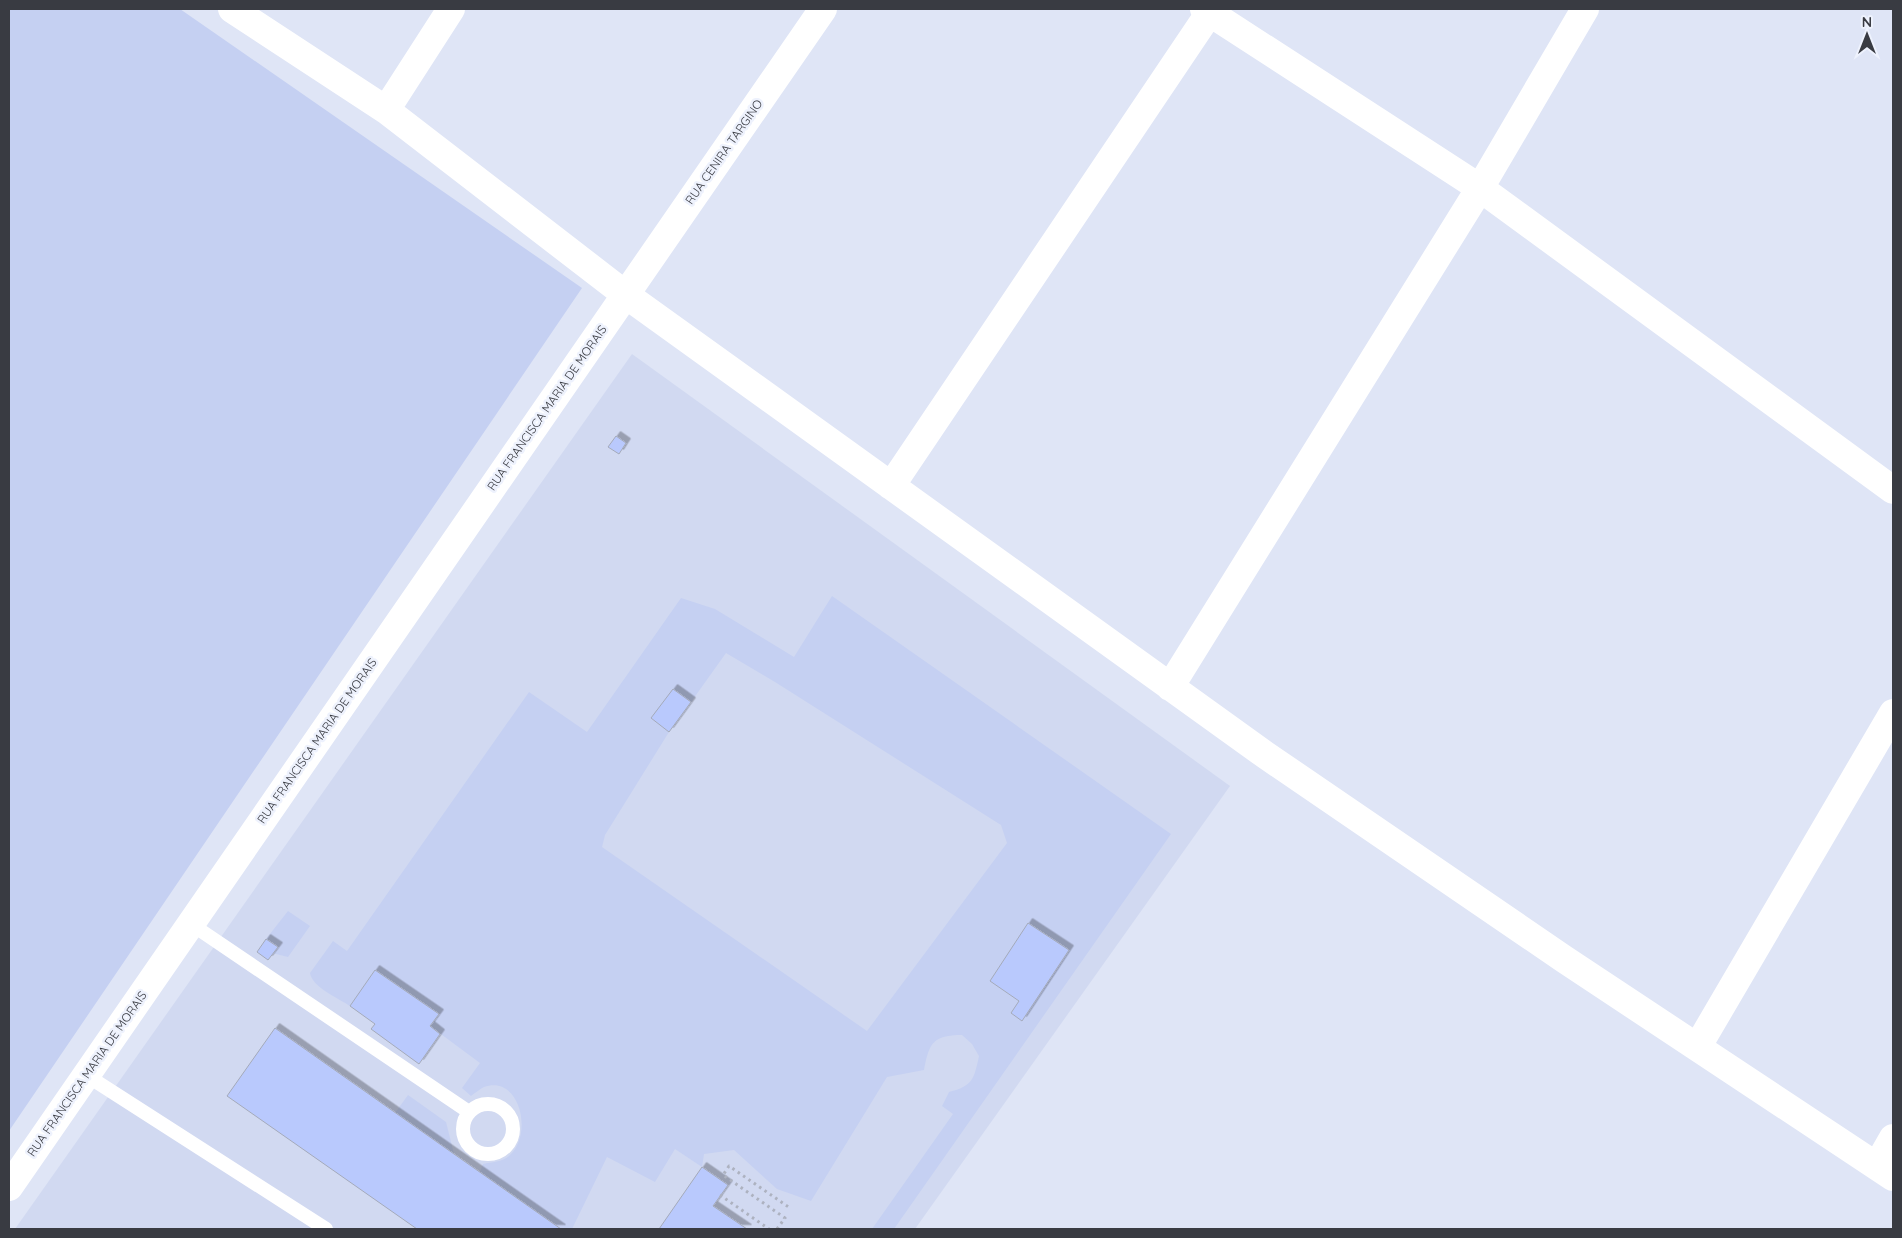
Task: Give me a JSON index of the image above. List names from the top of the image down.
{
  "streets": {
    "street": ["RUA CENIRA TARGINO", "RUA FRANCISCA MARIA DE MORAIS"]
  },
  "crossings": [
    ["RUA CENIRA TARGINO", "RUA FRANCISCA MARIA DE MORAIS"]
  ],
  "north": "top"
}
